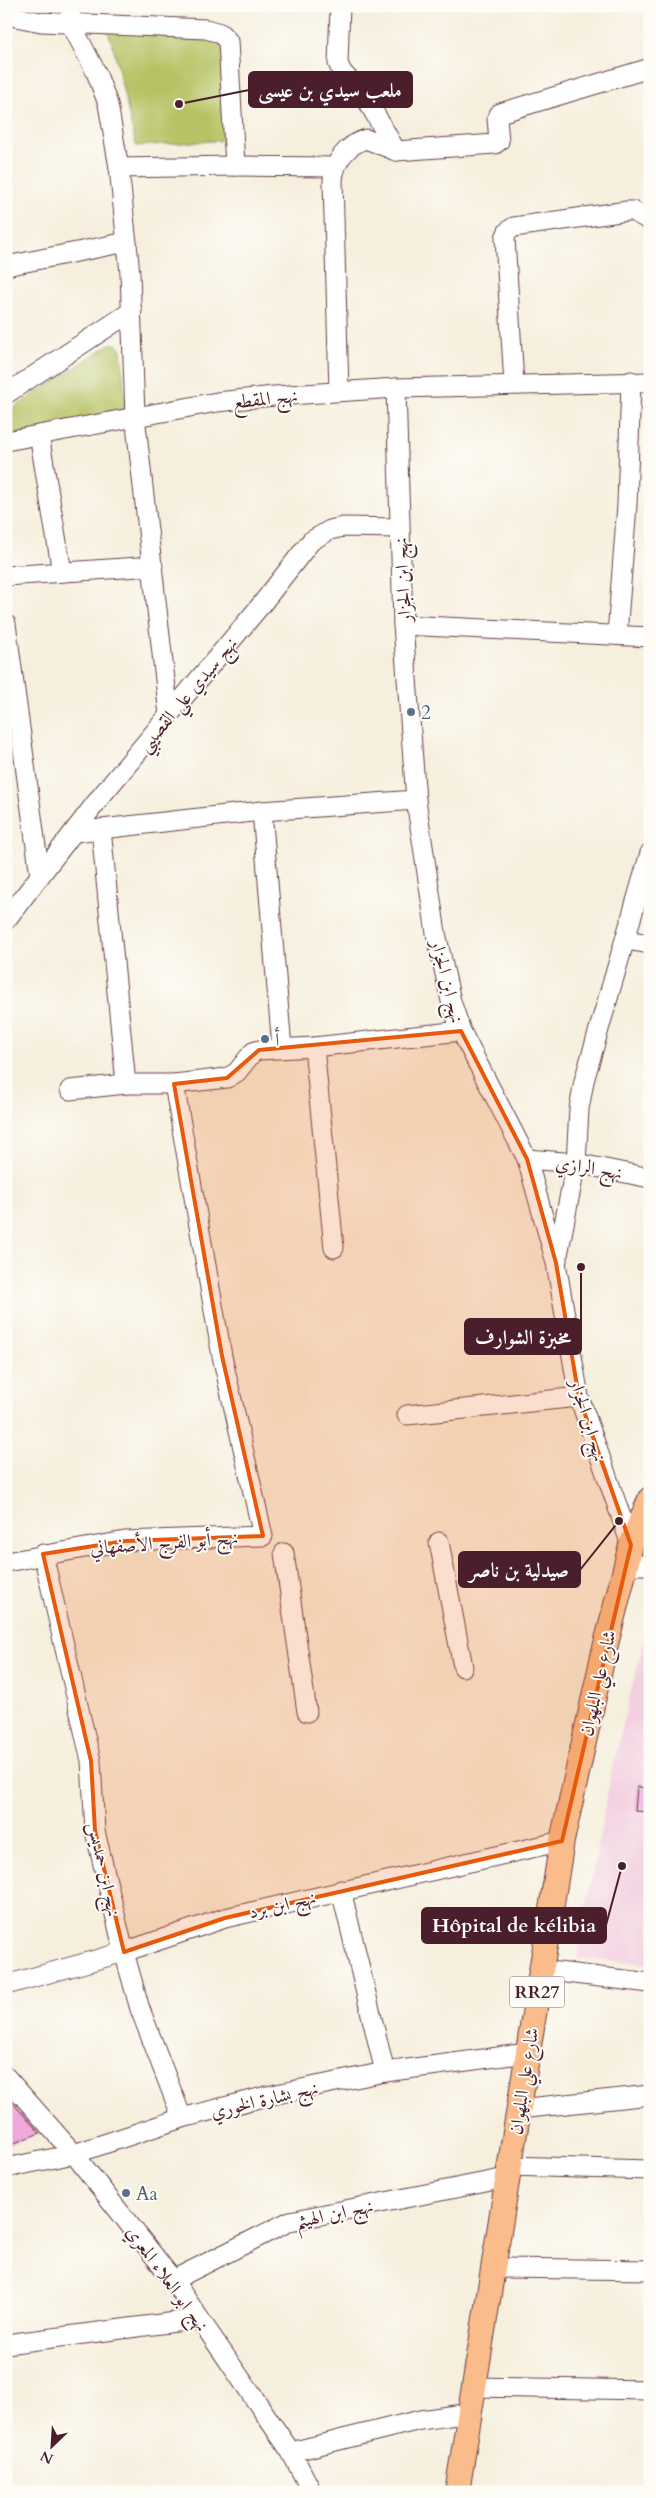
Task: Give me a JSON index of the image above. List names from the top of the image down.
{
  "streets": {
    "main road": ["شارع علي البلهوان", "RR27"],
    "street": [
      "نهج المقطع",
      "نهج ابن الجزار",
      "نهج سيدي علي القصيبي",
      "نهج الرازي",
      "نهج أبو الفرج الأصفهاني",
      "نهج ابن حمديس",
      "نهج ابن برد",
      "نهج بشارة الخوري",
      "نهج ابن الهيثم",
      "نهج ابو العلاء المعري"
    ]
  },
  "crossings": [
    ["نهج المقطع", "نهج ابن الجزار"],
    ["نهج ابن الجزار", "نهج سيدي علي القصيبي"],
    ["نهج ابن الجزار", "نهج الرازي"],
    ["نهج ابن الجزار", "شارع علي البلهوان"],
    ["نهج أبو الفرج الأصفهاني", "نهج ابن حمديس"],
    ["شارع علي البلهوان", "نهج ابن برد"],
    ["شارع علي البلهوان", "نهج بشارة الخوري"],
    ["شارع علي البلهوان", "نهج ابن الهيثم"],
    ["نهج ابن حمديس", "نهج ابن برد"],
    ["نهج ابن حمديس", "نهج بشارة الخوري"],
    ["نهج بشارة الخوري", "نهج ابو العلاء المعري"],
    ["نهج ابن الهيثم", "نهج ابو العلاء المعري"]
  ],
  "places": [
    "ملعب سيدي بن عيسى",
    "2",
    "أ",
    "مخبزة الشوارف",
    "صيدلية بن ناصر",
    "Hôpital de kélibia",
    "Aa"
  ],
  "north": "bottom left"
}
